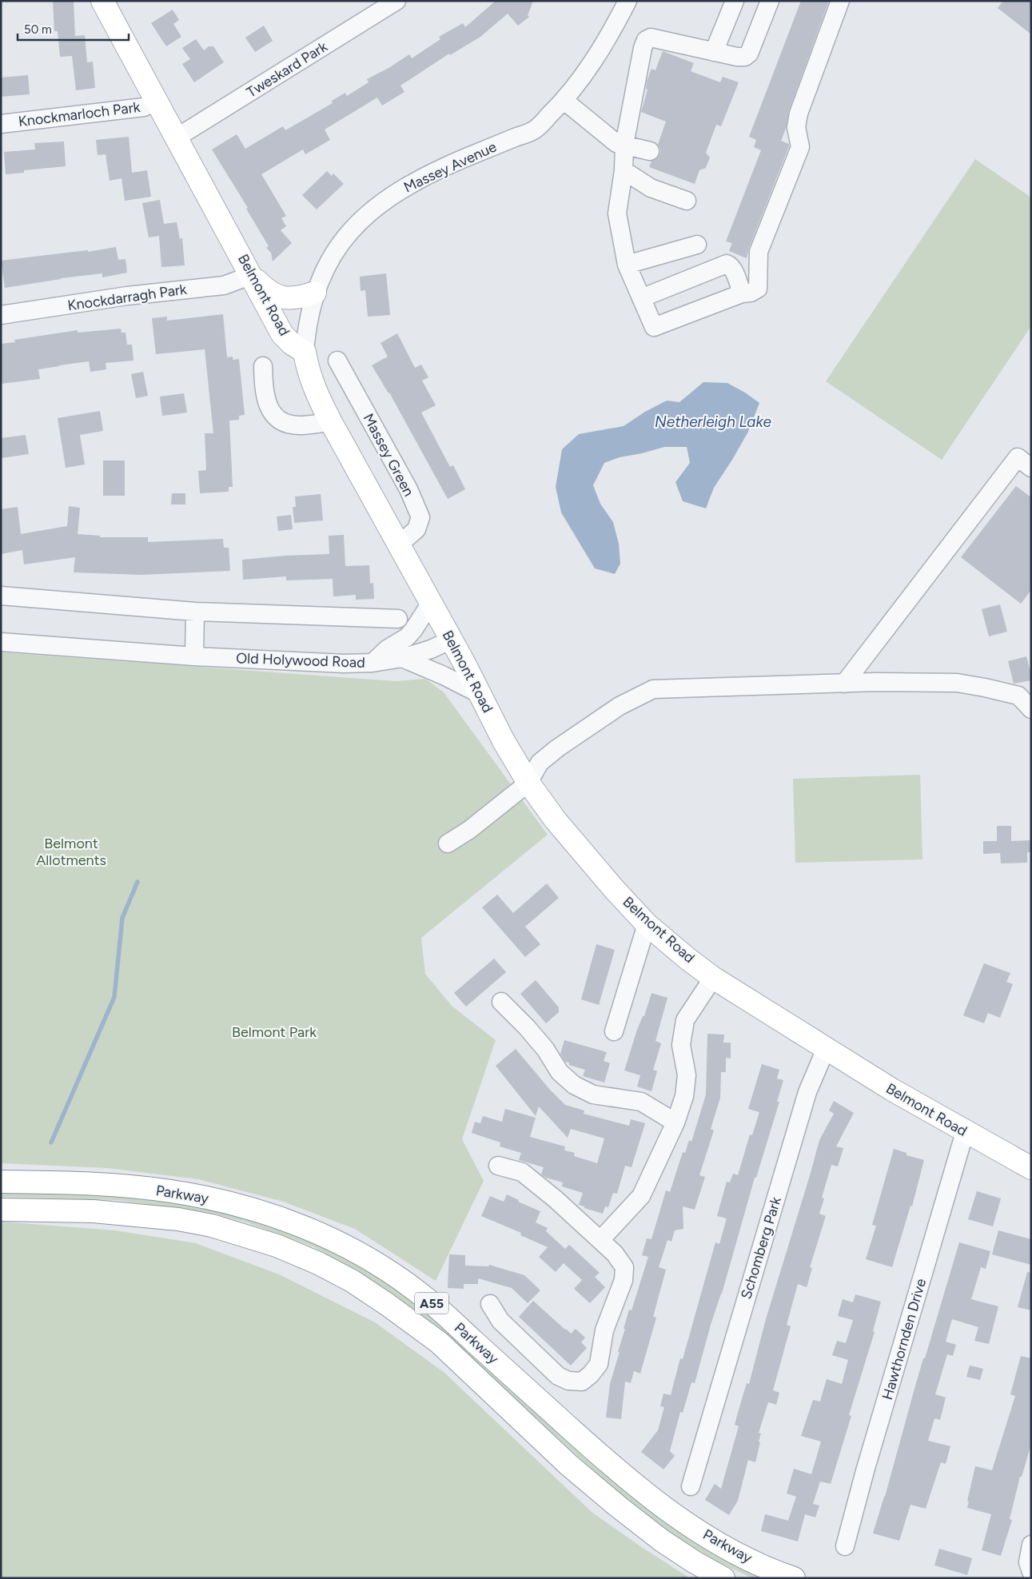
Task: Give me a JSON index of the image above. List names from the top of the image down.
{
  "streets": {
    "main road": ["Belmont Road", "Parkway", "A55"],
    "street": [
      "Tweskard Park",
      "Knockmarloch Park",
      "Massey Avenue",
      "Knockdarragh Park",
      "Massey Green",
      "Old Holywood Road",
      "Schomberg Park",
      "Hawthornden Drive"
    ]
  },
  "crossings": [
    ["Tweskard Park", "Belmont Road"],
    ["Knockmarloch Park", "Belmont Road"],
    ["Massey Avenue", "Belmont Road"],
    ["Belmont Road", "Knockdarragh Park"],
    ["Belmont Road", "Massey Green"],
    ["Belmont Road", "Old Holywood Road"],
    ["Belmont Road", "Schomberg Park"],
    ["Belmont Road", "Hawthornden Drive"]
  ],
  "water": ["Netherleigh Lake"],
  "parks": ["Belmont Allotments", "Belmont Park"],
  "scale_bar": "50 m"
}
